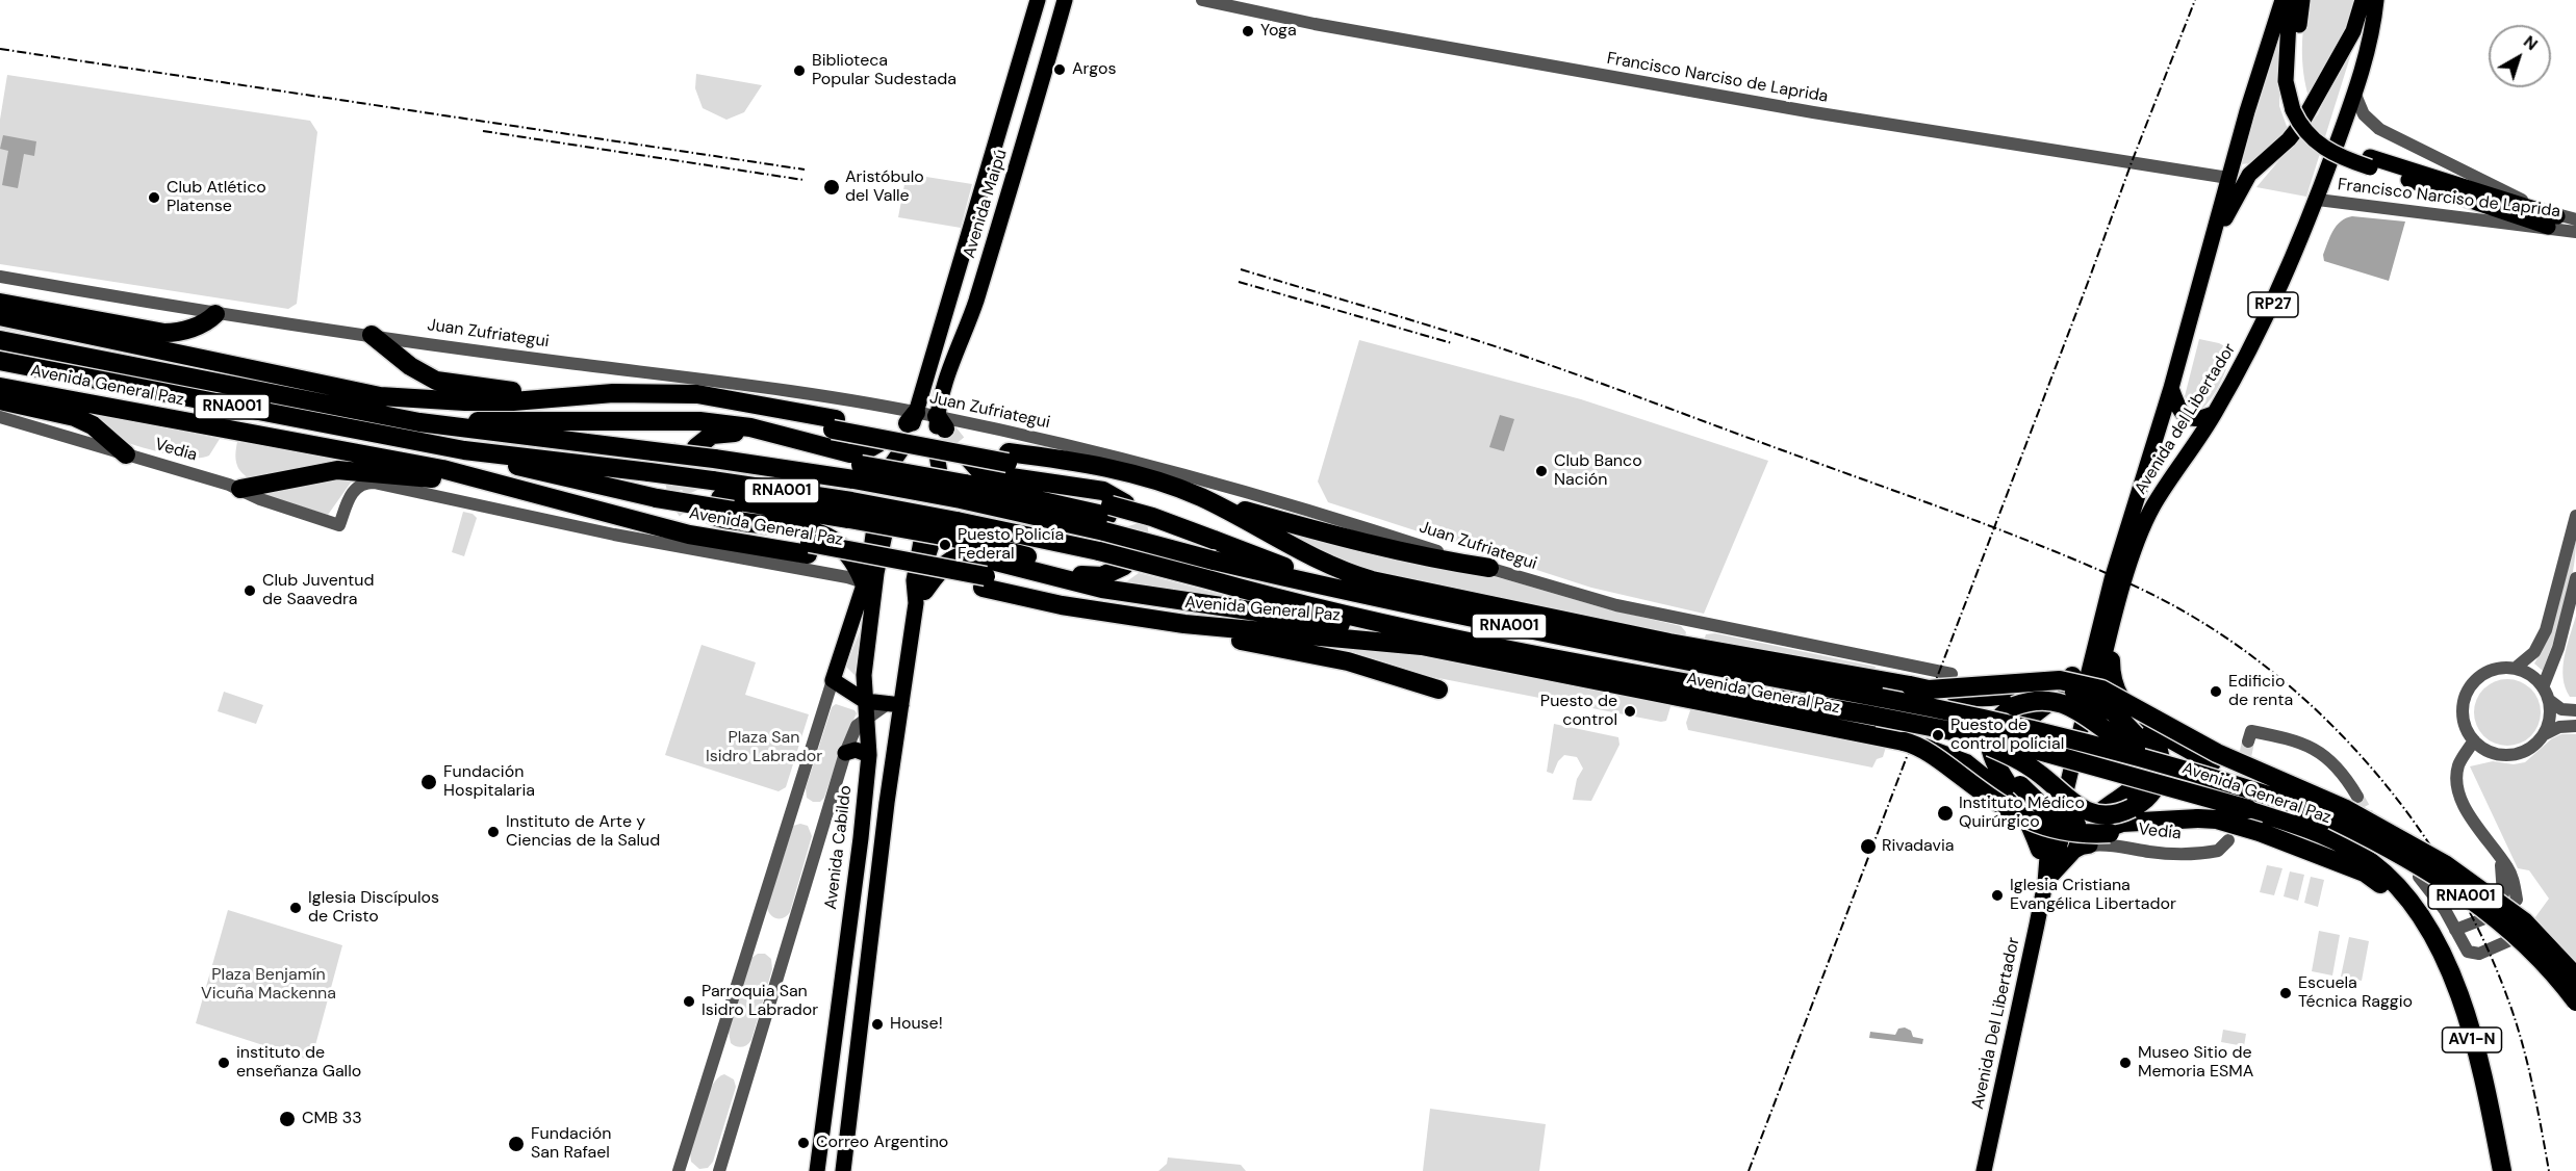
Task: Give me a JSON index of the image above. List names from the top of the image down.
{
  "streets": {
    "highway": ["Avenida General Paz", "RNA001", "AV1-N"],
    "main road": [
      "Avenida Maipú",
      "RP27",
      "Avenida del Libertador",
      "Avenida Cabildo",
      "Avenida Del Libertador"
    ],
    "street": ["Francisco Narciso de Laprida", "Juan Zufriategui", "Vedia"]
  },
  "crossings": [
    ["Francisco Narciso de Laprida", "Avenida del Libertador"],
    ["Avenida Maipú", "Juan Zufriategui"],
    ["Avenida General Paz", "Vedia"],
    ["Avenida General Paz", "Avenida Cabildo"],
    ["Avenida General Paz", "AV1-N"],
    ["Avenida del Libertador", "Avenida Del Libertador"]
  ],
  "parks": ["Plaza San Isidro Labrador", "Plaza Benjamín Vicuña Mackenna"],
  "places": [
    "Yoga",
    "Argos",
    "Biblioteca Popular Sudestada",
    "Aristóbulo del Valle",
    "Club Atlético Platense",
    "Club Banco Nación",
    "Puesto Policía Federal",
    "Club Juventud de Saavedra",
    "Edificio de renta",
    "Puesto de control",
    "Puesto de control policial",
    "Fundación Hospitalaria",
    "Instituto Médico Quirúrgico",
    "Instituto de Arte y Ciencias de la Salud",
    "Rivadavia",
    "Iglesia Cristiana Evangélica Libertador",
    "Iglesia Discípulos de Cristo",
    "Escuela Técnica Raggio",
    "Parroquia San Isidro Labrador",
    "House!",
    "instituto de enseñanza Gallo",
    "Museo Sitio de Memoria ESMA",
    "CMB 33",
    "Correo Argentino",
    "Fundación San Rafael"
  ],
  "north": "top right"
}
